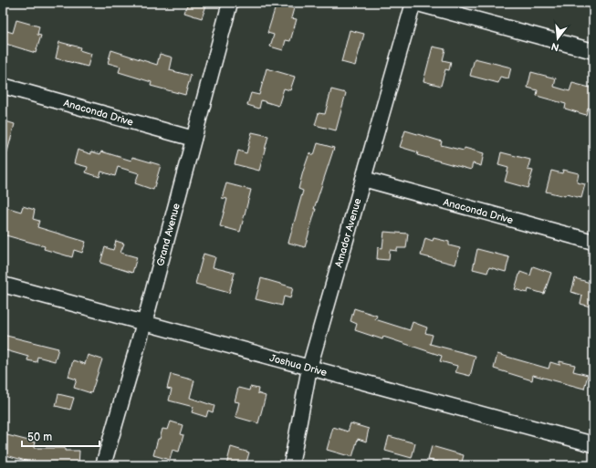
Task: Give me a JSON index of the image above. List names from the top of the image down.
{
  "streets": {
    "street": [
      "Anaconda Drive",
      "Amador Avenue",
      "Grand Avenue",
      "Joshua Drive"
    ]
  },
  "crossings": [
    ["Anaconda Drive", "Amador Avenue"],
    ["Anaconda Drive", "Grand Avenue"],
    ["Amador Avenue", "Joshua Drive"],
    ["Grand Avenue", "Joshua Drive"]
  ],
  "scale_bar": "50 m",
  "north": "bottom"
}
